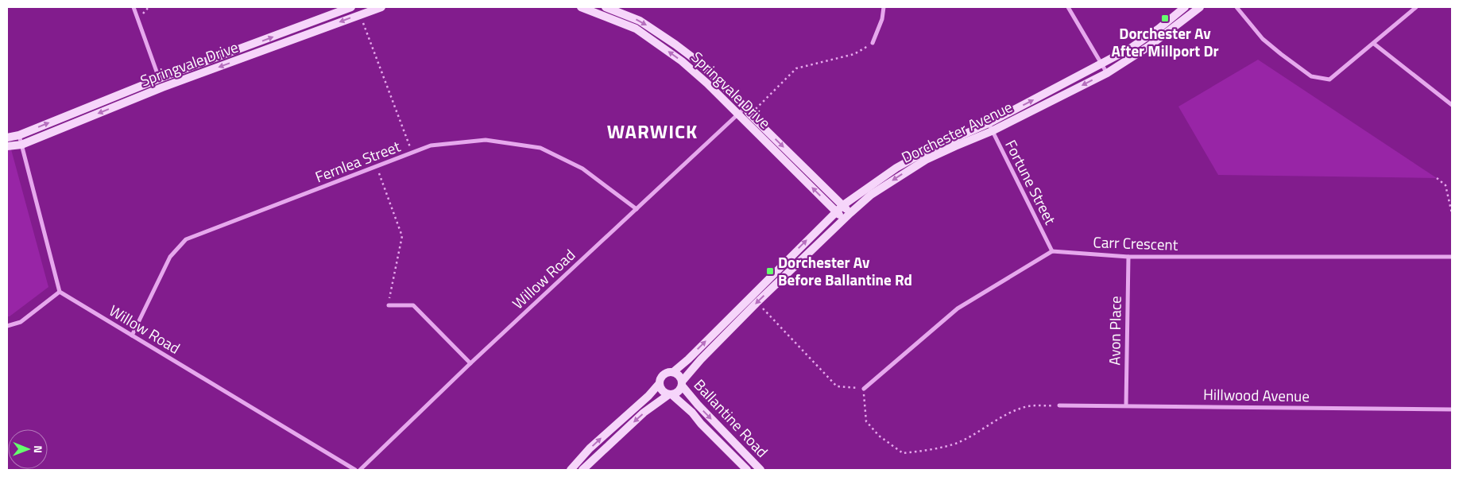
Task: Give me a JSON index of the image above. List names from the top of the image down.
{
  "streets": {
    "street": [
      "Springvale Drive",
      "Dorchester Avenue",
      "Fernlea Street",
      "Fortune Street",
      "Carr Crescent",
      "Willow Road",
      "Avon Place",
      "Hillwood Avenue",
      "Ballantine Road"
    ]
  },
  "crossings": [
    ["Springvale Drive", "Dorchester Avenue"],
    ["Springvale Drive", "Willow Road"],
    ["Dorchester Avenue", "Fortune Street"],
    ["Dorchester Avenue", "Ballantine Road"],
    ["Fernlea Street", "Willow Road"],
    ["Fortune Street", "Carr Crescent"],
    ["Carr Crescent", "Avon Place"],
    ["Avon Place", "Hillwood Avenue"]
  ],
  "districts": ["WARWICK"],
  "places": {
    "transit": ["Dorchester Av After Millport Dr", "Dorchester Av Before Ballantine Rd"]
  },
  "north": "right"
}
